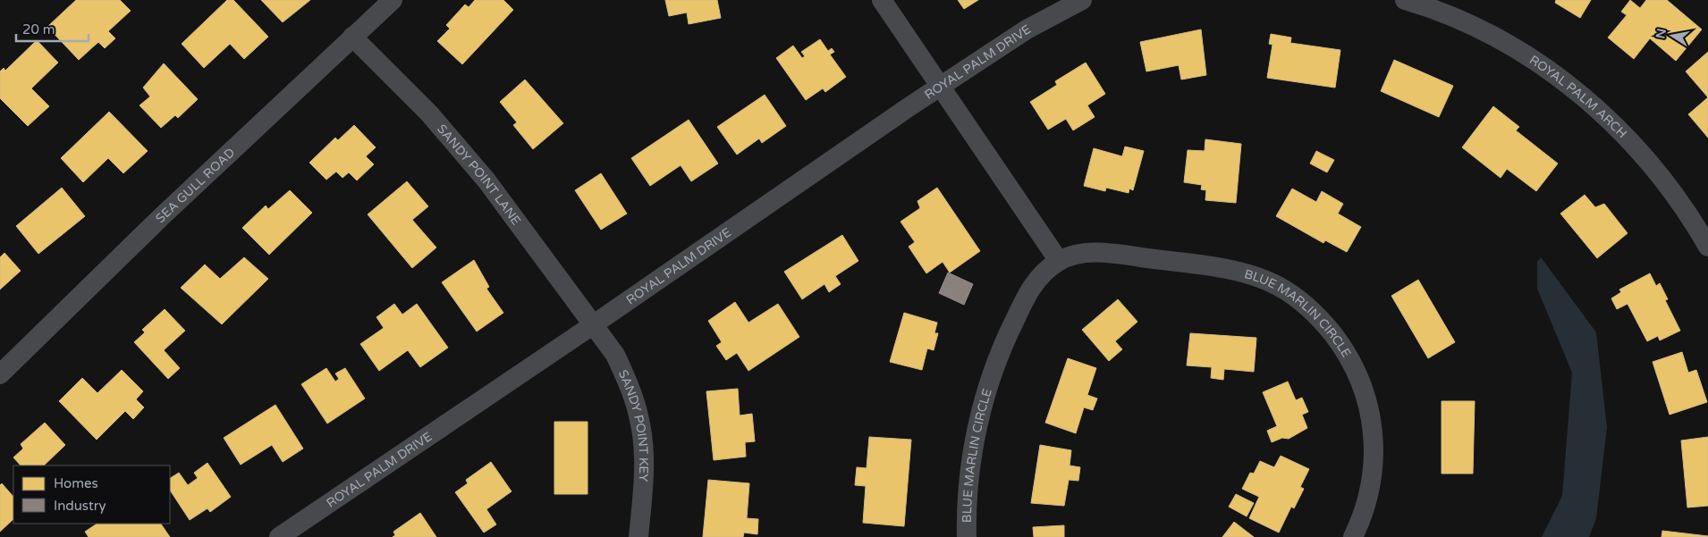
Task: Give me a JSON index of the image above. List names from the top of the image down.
{
  "streets": {
    "street": [
      "ROYAL PALM DRIVE",
      "ROYAL PALM ARCH",
      "SANDY POINT LANE",
      "SEA GULL ROAD",
      "BLUE MARLIN CIRCLE",
      "SANDY POINT KEY"
    ]
  },
  "crossings": [
    ["ROYAL PALM DRIVE", "SANDY POINT LANE"],
    ["ROYAL PALM DRIVE", "SANDY POINT KEY"],
    ["SANDY POINT LANE", "SEA GULL ROAD"],
    ["SANDY POINT LANE", "SANDY POINT KEY"]
  ],
  "legend": ["Homes", "Industry"],
  "scale_bar": "20 m",
  "north": "left"
}
